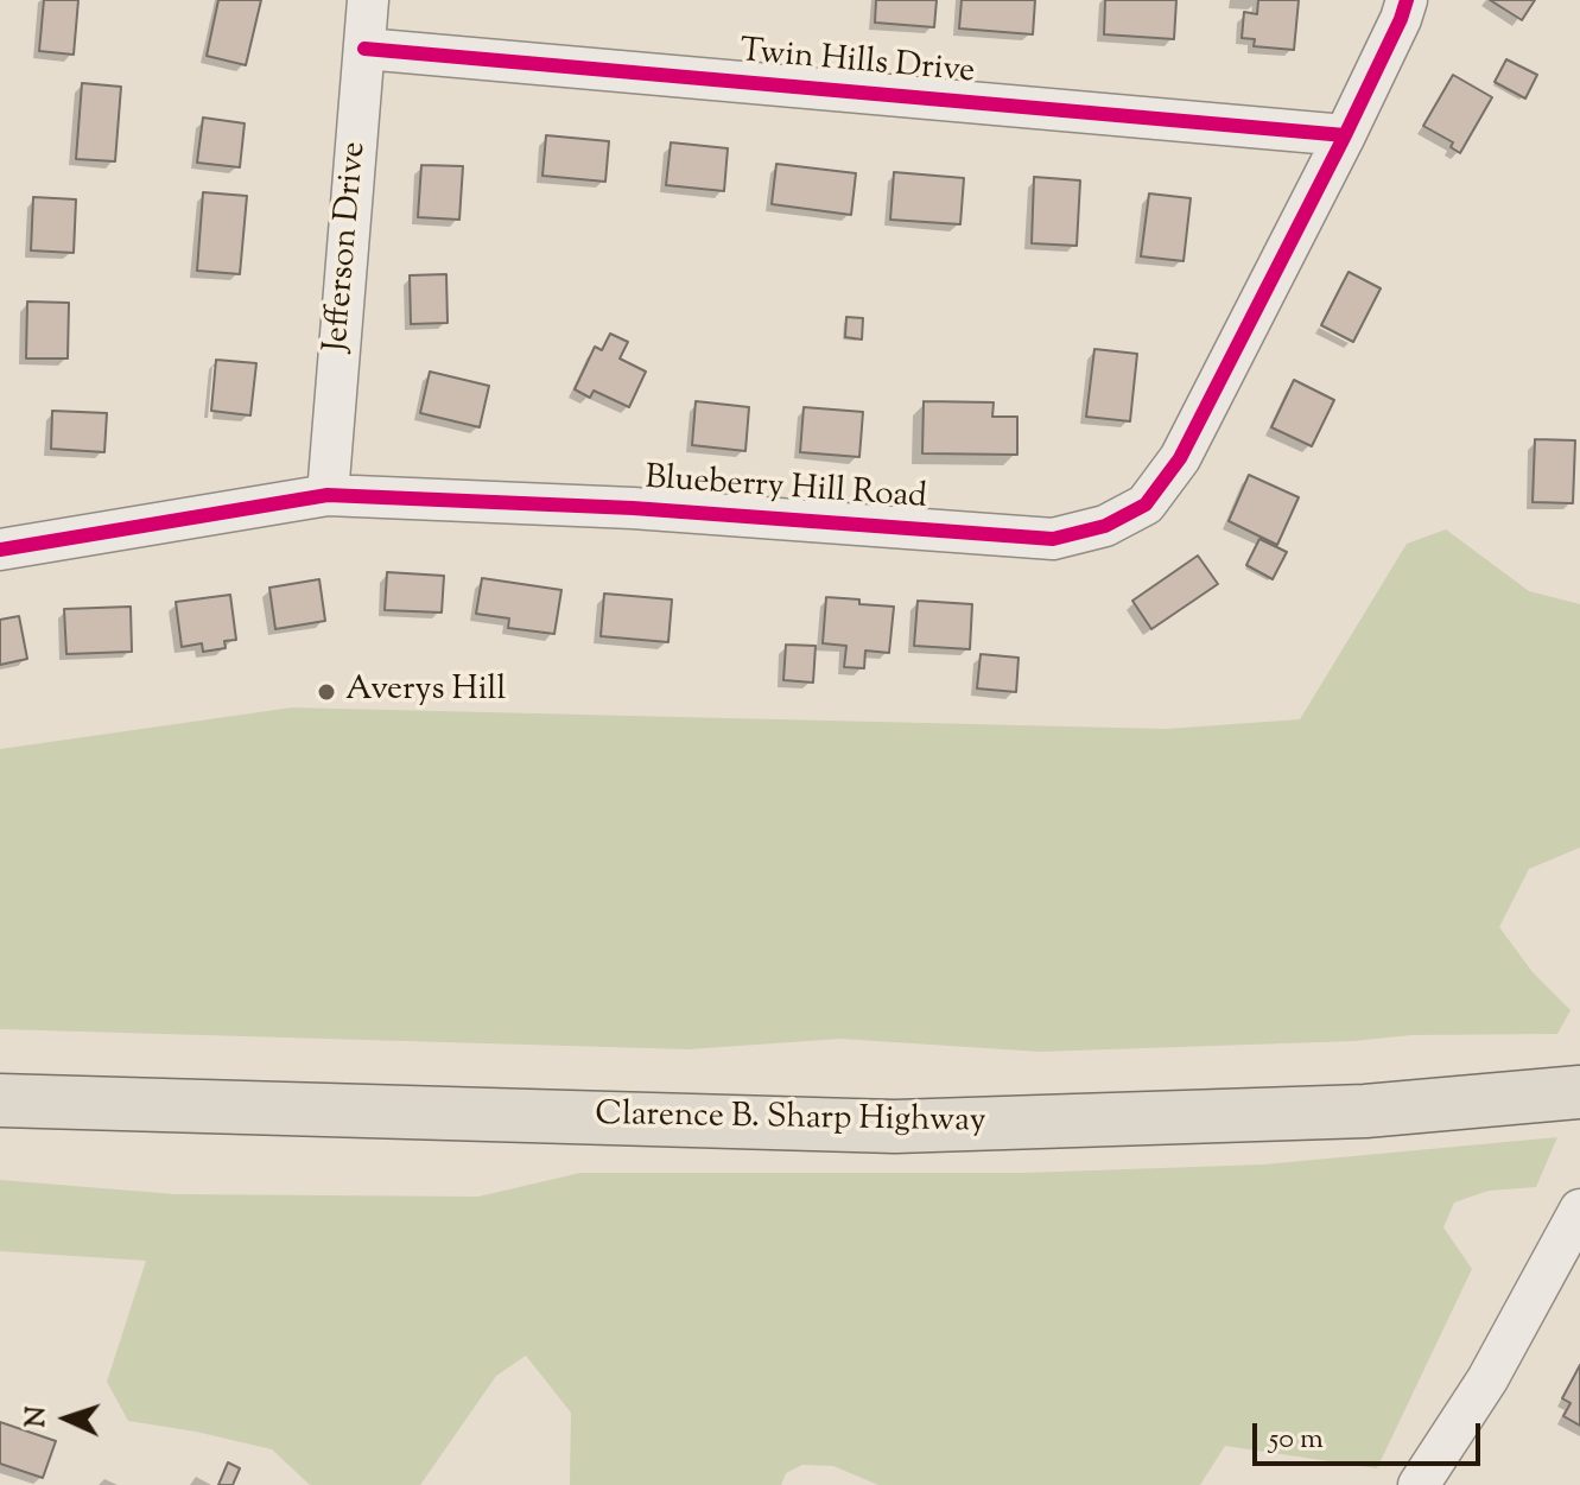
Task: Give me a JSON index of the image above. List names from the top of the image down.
{
  "streets": {
    "main road": ["Clarence B. Sharp Highway"],
    "street": ["Twin Hills Drive", "Jefferson Drive", "Blueberry Hill Road"]
  },
  "crossings": [
    ["Twin Hills Drive", "Jefferson Drive"],
    ["Twin Hills Drive", "Blueberry Hill Road"],
    ["Jefferson Drive", "Blueberry Hill Road"]
  ],
  "places": ["Averys Hill"],
  "scale_bar": "50 m",
  "north": "left"
}
